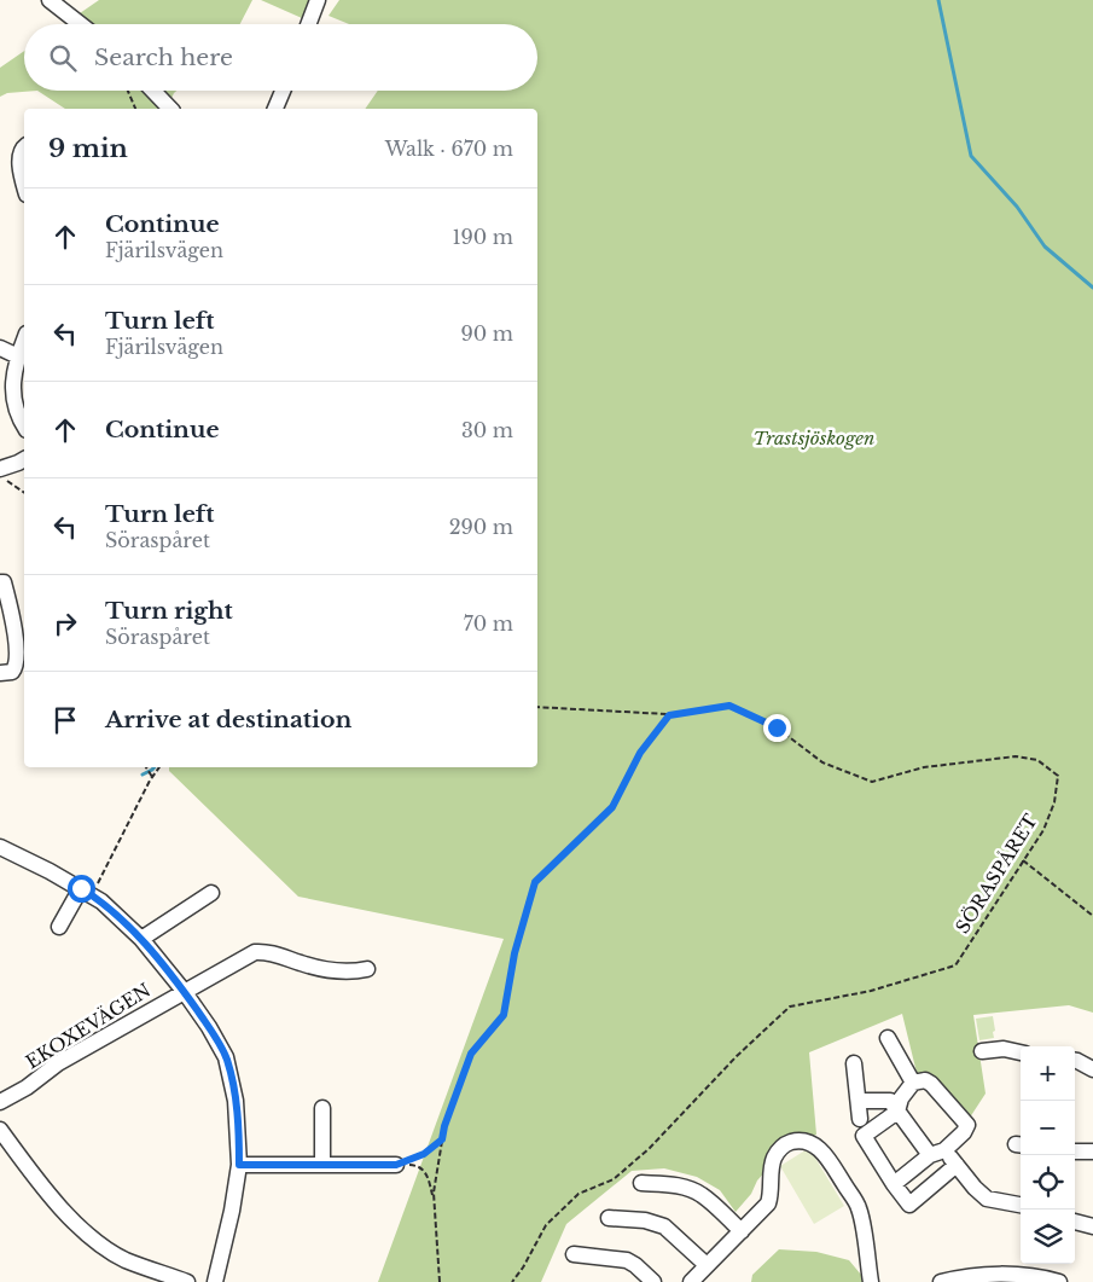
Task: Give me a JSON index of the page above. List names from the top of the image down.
{
  "streets": {
    "street": ["EKOXEVÄGEN"],
    "path": ["SÖRASPÅRET"]
  },
  "parks": ["Trastsjöskogen"],
  "page": {
    "search": "Search here",
    "heading": ["9 min", "Walk · 670 m"],
    "list": [
      ["Continue", "Fjärilsvägen", "190 m"],
      ["Turn left", "Fjärilsvägen", "90 m"],
      ["Continue", "30 m"],
      ["Turn left", "Söraspåret", "290 m"],
      ["Turn right", "Söraspåret", "70 m"],
      "Arrive at destination"
    ],
    "map_buttons": ["+", "−"]
  }
}
